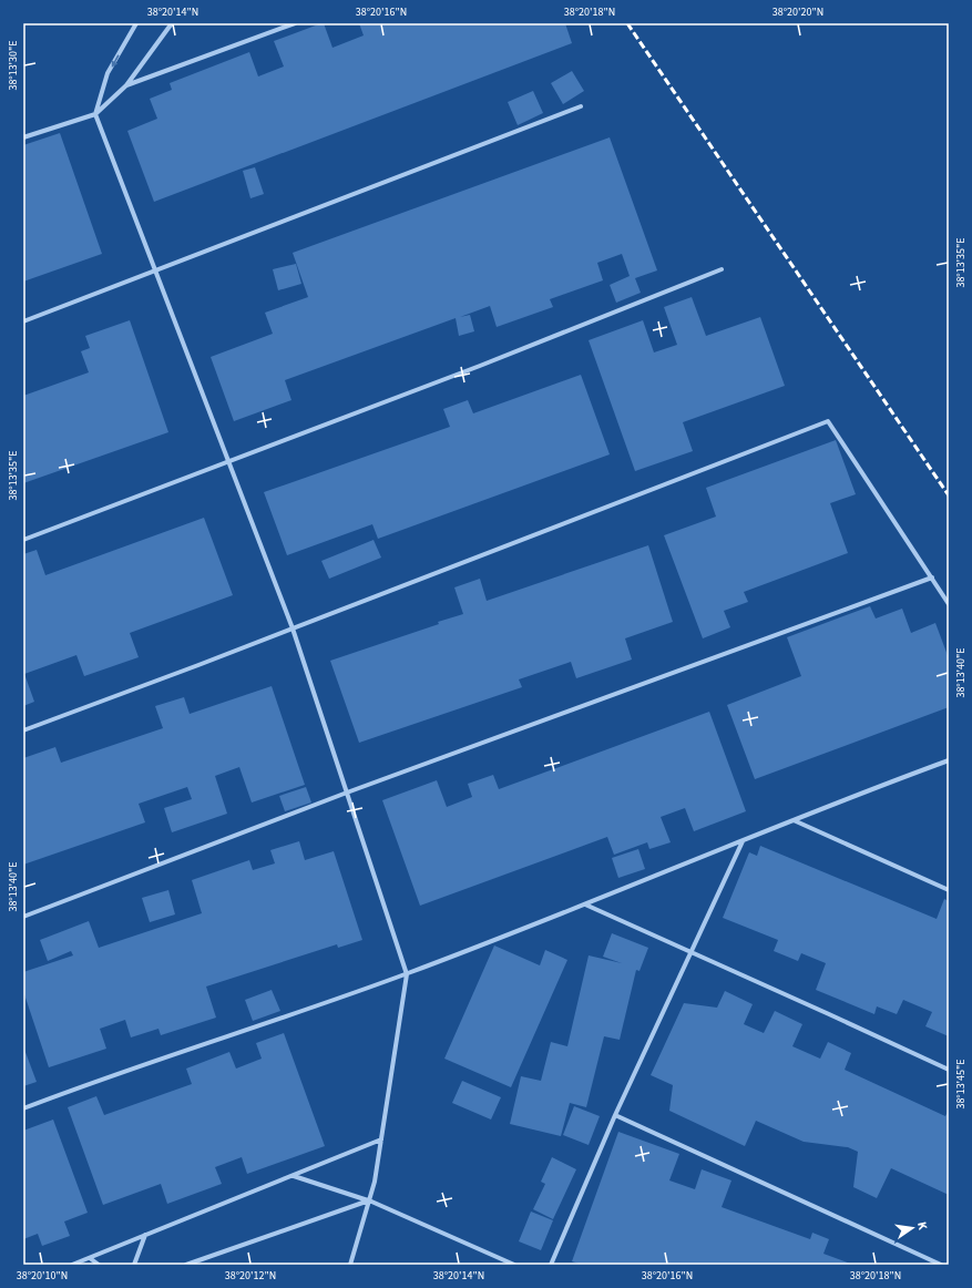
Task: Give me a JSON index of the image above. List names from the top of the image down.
{
  "north": "right",
  "coordinates": [
    "38°20'14\"N",
    "38°20'16\"N",
    "38°20'18\"N",
    "38°20'20\"N",
    "38°13'30\"E",
    "38°13'35\"E",
    "38°13'40\"E",
    "38°13'45\"E",
    "38°20'10\"N",
    "38°20'12\"N"
  ]
}
